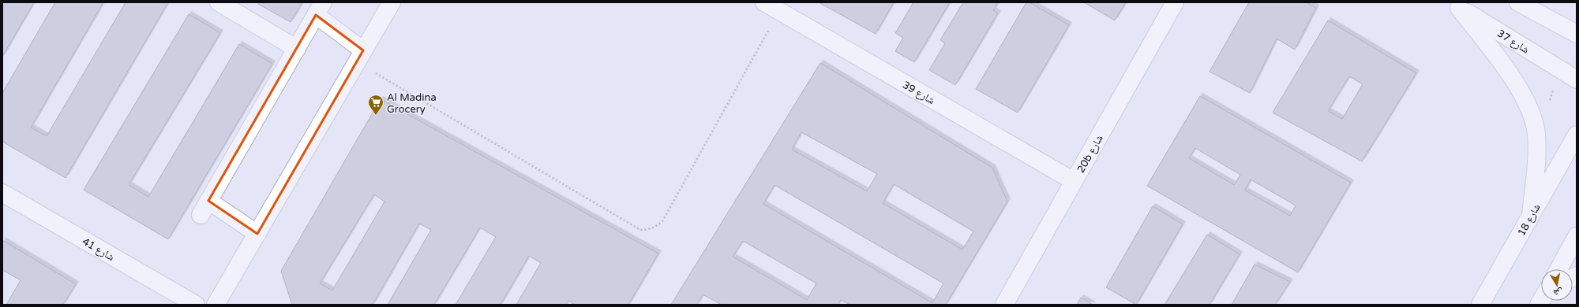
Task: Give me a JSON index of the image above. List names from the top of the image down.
{
  "streets": {
    "street": [
      "شارع 37",
      "شارع 39",
      "20b شارع",
      "شارع 18",
      "شارع 41"
    ]
  },
  "crossings": [
    ["شارع 39", "20b شارع"]
  ],
  "places": {
    "supermarket": ["Al Madina Grocery"]
  },
  "north": "bottom"
}
